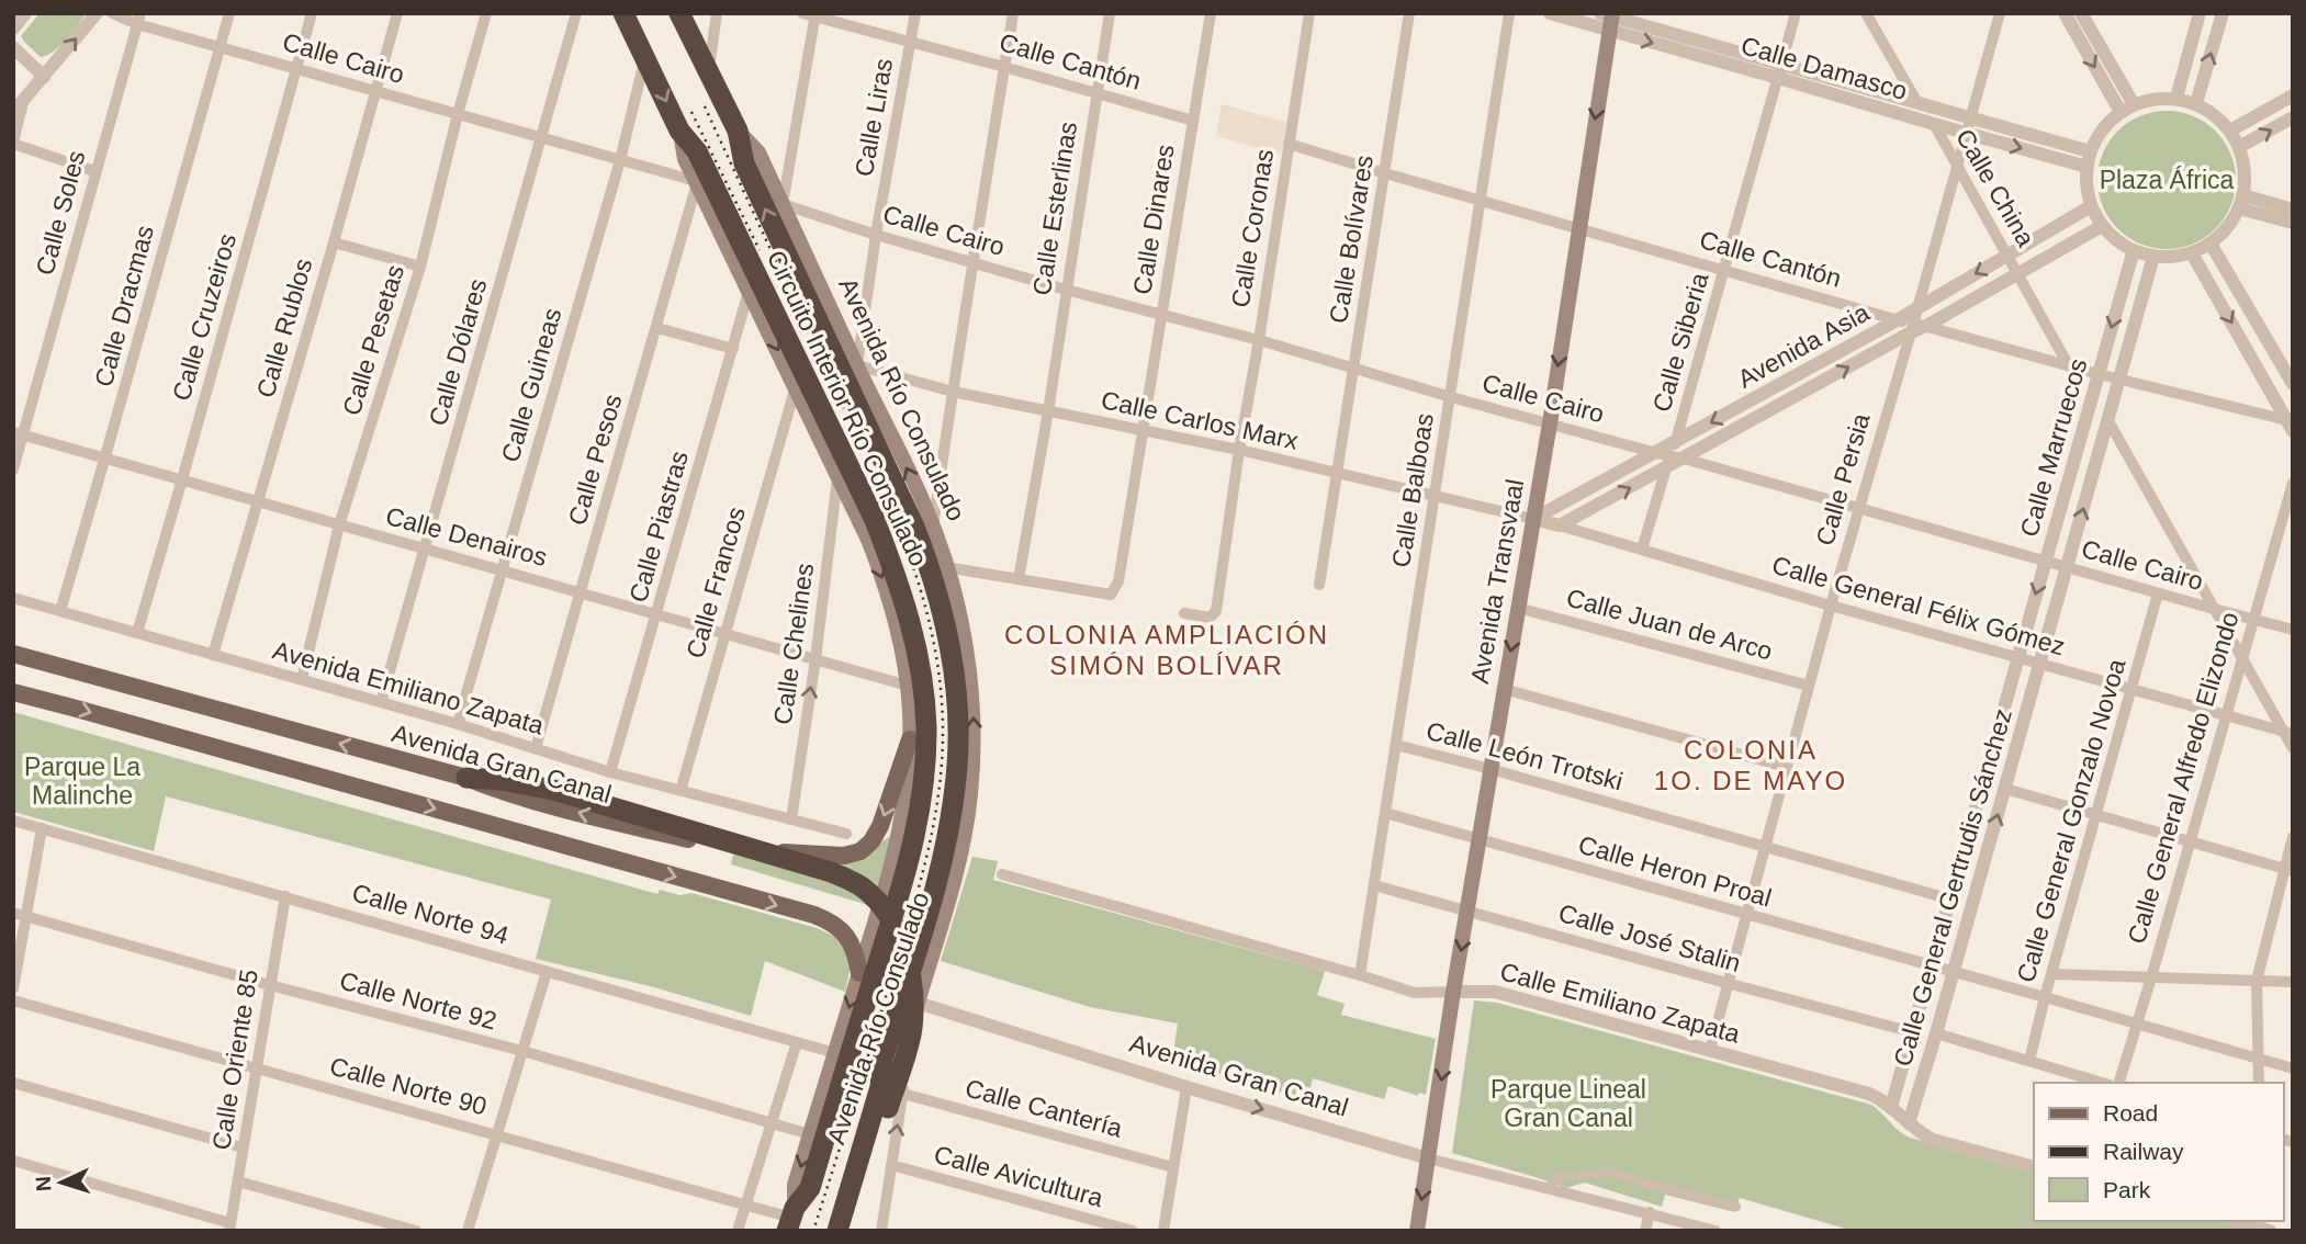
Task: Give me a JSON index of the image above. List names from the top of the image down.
{
  "streets": {
    "highway": ["Avenida Río Consulado", "Circuito Interior Río Consulado"],
    "main road": ["Avenida Transvaal", "Avenida Gran Canal"],
    "street": [
      "Calle Cairo",
      "Calle Cantón",
      "Calle Damasco",
      "Calle Liras",
      "Calle China",
      "Calle Esterlinas",
      "Calle Soles",
      "Calle Dinares",
      "Calle Coronas",
      "Calle Bolívares",
      "Calle Dracmas",
      "Calle Cruzeiros",
      "Calle Rublos",
      "Calle Pesetas",
      "Calle Siberia",
      "Avenida Asia",
      "Calle Dólares",
      "Calle Guineas",
      "Calle Carlos Marx",
      "Calle Marruecos",
      "Calle Pesos",
      "Calle Persia",
      "Calle Balboas",
      "Calle Piastras",
      "Calle Denairos",
      "Calle Francos",
      "Calle General Félix Gómez",
      "Calle Juan de Arco",
      "Calle Chelines",
      "Avenida Emiliano Zapata",
      "Calle León Trotski",
      "Calle General Alfredo Elizondo",
      "Calle General Gonzalo Novoa",
      "Calle Heron Proal",
      "Calle General Gertrudis Sánchez",
      "Calle Norte 94",
      "Calle José Stalin",
      "Calle Norte 92",
      "Calle Emiliano Zapata",
      "Calle Oriente 85",
      "Calle Norte 90",
      "Calle Cantería",
      "Calle Avicultura"
    ]
  },
  "crossings": [
    ["Calle Cairo", "Calle Liras"],
    ["Calle Cairo", "Calle Esterlinas"],
    ["Calle Cairo", "Calle Soles"],
    ["Calle Cairo", "Calle Dinares"],
    ["Calle Cairo", "Calle Coronas"],
    ["Calle Cairo", "Calle Bolívares"],
    ["Calle Cairo", "Calle Dracmas"],
    ["Calle Cairo", "Calle Cruzeiros"],
    ["Calle Cairo", "Calle Rublos"],
    ["Calle Cairo", "Calle Pesetas"],
    ["Calle Cairo", "Avenida Asia"],
    ["Calle Cairo", "Calle Dólares"],
    ["Calle Cairo", "Calle Guineas"],
    ["Calle Cairo", "Avenida Río Consulado"],
    ["Calle Cairo", "Calle Marruecos"],
    ["Calle Cairo", "Calle Pesos"],
    ["Calle Cairo", "Calle Persia"],
    ["Calle Cairo", "Calle Balboas"],
    ["Calle Cairo", "Avenida Transvaal"],
    ["Calle Cairo", "Calle General Alfredo Elizondo"],
    ["Calle Cairo", "Calle General Gonzalo Novoa"],
    ["Calle Cantón", "Calle Liras"],
    ["Calle Cantón", "Calle China"],
    ["Calle Cantón", "Calle Esterlinas"],
    ["Calle Cantón", "Calle Dinares"],
    ["Calle Cantón", "Calle Coronas"],
    ["Calle Cantón", "Calle Bolívares"],
    ["Calle Cantón", "Calle Siberia"],
    ["Calle Cantón", "Avenida Asia"],
    ["Calle Cantón", "Calle Marruecos"],
    ["Calle Cantón", "Calle Persia"],
    ["Calle Cantón", "Calle Balboas"],
    ["Calle Cantón", "Avenida Transvaal"],
    ["Calle Damasco", "Calle China"],
    ["Calle Damasco", "Calle Siberia"],
    ["Calle Damasco", "Avenida Asia"],
    ["Calle Damasco", "Calle Marruecos"],
    ["Calle Damasco", "Calle Persia"],
    ["Calle Damasco", "Avenida Transvaal"],
    ["Calle Liras", "Avenida Río Consulado"],
    ["Calle Liras", "Calle Carlos Marx"],
    ["Calle China", "Avenida Asia"],
    ["Calle China", "Calle Persia"],
    ["Calle Esterlinas", "Calle Dinares"],
    ["Calle Esterlinas", "Calle Carlos Marx"],
    ["Calle Soles", "Calle Denairos"],
    ["Calle Dinares", "Calle Carlos Marx"],
    ["Calle Coronas", "Calle Carlos Marx"],
    ["Calle Bolívares", "Calle Carlos Marx"],
    ["Calle Dracmas", "Calle Denairos"],
    ["Calle Dracmas", "Avenida Emiliano Zapata"],
    ["Calle Cruzeiros", "Calle Denairos"],
    ["Calle Cruzeiros", "Avenida Emiliano Zapata"],
    ["Calle Rublos", "Calle Denairos"],
    ["Calle Rublos", "Avenida Emiliano Zapata"],
    ["Calle Pesetas", "Calle Denairos"],
    ["Calle Pesetas", "Avenida Emiliano Zapata"],
    ["Calle Siberia", "Avenida Asia"],
    ["Avenida Asia", "Calle Carlos Marx"],
    ["Avenida Asia", "Calle Marruecos"],
    ["Avenida Asia", "Calle Persia"],
    ["Avenida Asia", "Avenida Transvaal"],
    ["Avenida Asia", "Calle General Félix Gómez"],
    ["Calle Dólares", "Calle Denairos"],
    ["Calle Dólares", "Avenida Emiliano Zapata"],
    ["Calle Guineas", "Avenida Río Consulado"],
    ["Calle Guineas", "Calle Denairos"],
    ["Calle Guineas", "Avenida Emiliano Zapata"],
    ["Avenida Río Consulado", "Circuito Interior Río Consulado"],
    ["Avenida Río Consulado", "Calle Carlos Marx"],
    ["Avenida Río Consulado", "Calle Pesos"],
    ["Avenida Río Consulado", "Calle Piastras"],
    ["Avenida Río Consulado", "Calle Denairos"],
    ["Avenida Río Consulado", "Calle Francos"],
    ["Avenida Río Consulado", "Calle Chelines"],
    ["Avenida Río Consulado", "Avenida Gran Canal"],
    ["Avenida Río Consulado", "Calle Norte 94"],
    ["Avenida Río Consulado", "Calle Norte 92"],
    ["Avenida Río Consulado", "Calle Norte 90"],
    ["Circuito Interior Río Consulado", "Calle Norte 90"],
    ["Calle Carlos Marx", "Calle Balboas"],
    ["Calle Carlos Marx", "Avenida Transvaal"],
    ["Calle Carlos Marx", "Calle General Félix Gómez"],
    ["Calle Marruecos", "Calle General Félix Gómez"],
    ["Calle Marruecos", "Calle General Gertrudis Sánchez"],
    ["Calle Pesos", "Calle Denairos"],
    ["Calle Pesos", "Avenida Emiliano Zapata"],
    ["Calle Persia", "Calle General Félix Gómez"],
    ["Calle Persia", "Calle Juan de Arco"],
    ["Calle Persia", "Calle León Trotski"],
    ["Calle Persia", "Calle Heron Proal"],
    ["Calle Persia", "Calle José Stalin"],
    ["Calle Persia", "Calle Emiliano Zapata"],
    ["Calle Balboas", "Calle León Trotski"],
    ["Calle Balboas", "Calle Heron Proal"],
    ["Calle Balboas", "Calle José Stalin"],
    ["Calle Balboas", "Calle Emiliano Zapata"],
    ["Calle Piastras", "Calle Denairos"],
    ["Calle Piastras", "Avenida Emiliano Zapata"],
    ["Calle Denairos", "Calle Francos"],
    ["Calle Denairos", "Calle Chelines"],
    ["Avenida Transvaal", "Calle General Félix Gómez"],
    ["Avenida Transvaal", "Calle Juan de Arco"],
    ["Avenida Transvaal", "Calle León Trotski"],
    ["Avenida Transvaal", "Avenida Gran Canal"],
    ["Avenida Transvaal", "Calle Heron Proal"],
    ["Avenida Transvaal", "Calle José Stalin"],
    ["Avenida Transvaal", "Calle Emiliano Zapata"],
    ["Calle Francos", "Avenida Emiliano Zapata"],
    ["Calle General Félix Gómez", "Calle General Alfredo Elizondo"],
    ["Calle General Félix Gómez", "Calle General Gonzalo Novoa"],
    ["Calle General Félix Gómez", "Calle General Gertrudis Sánchez"],
    ["Calle Chelines", "Avenida Emiliano Zapata"],
    ["Calle León Trotski", "Calle General Gertrudis Sánchez"],
    ["Calle General Alfredo Elizondo", "Calle Heron Proal"],
    ["Calle General Gonzalo Novoa", "Calle Heron Proal"],
    ["Calle Heron Proal", "Calle General Gertrudis Sánchez"],
    ["Calle General Gertrudis Sánchez", "Calle José Stalin"],
    ["Calle General Gertrudis Sánchez", "Calle Emiliano Zapata"],
    ["Calle Norte 94", "Calle Oriente 85"],
    ["Calle Norte 92", "Calle Oriente 85"],
    ["Calle Oriente 85", "Calle Norte 90"]
  ],
  "one_way": ["Avenida Transvaal", "Calle Chelines"],
  "districts": ["COLONIA AMPLIACIÓN SIMÓN BOLÍVAR", "COLONIA 1O. DE MAYO"],
  "parks": ["Plaza África", "Parque La Malinche", "Parque Lineal Gran Canal"],
  "legend": ["Road", "Railway", "Park"],
  "north": "left"
}
